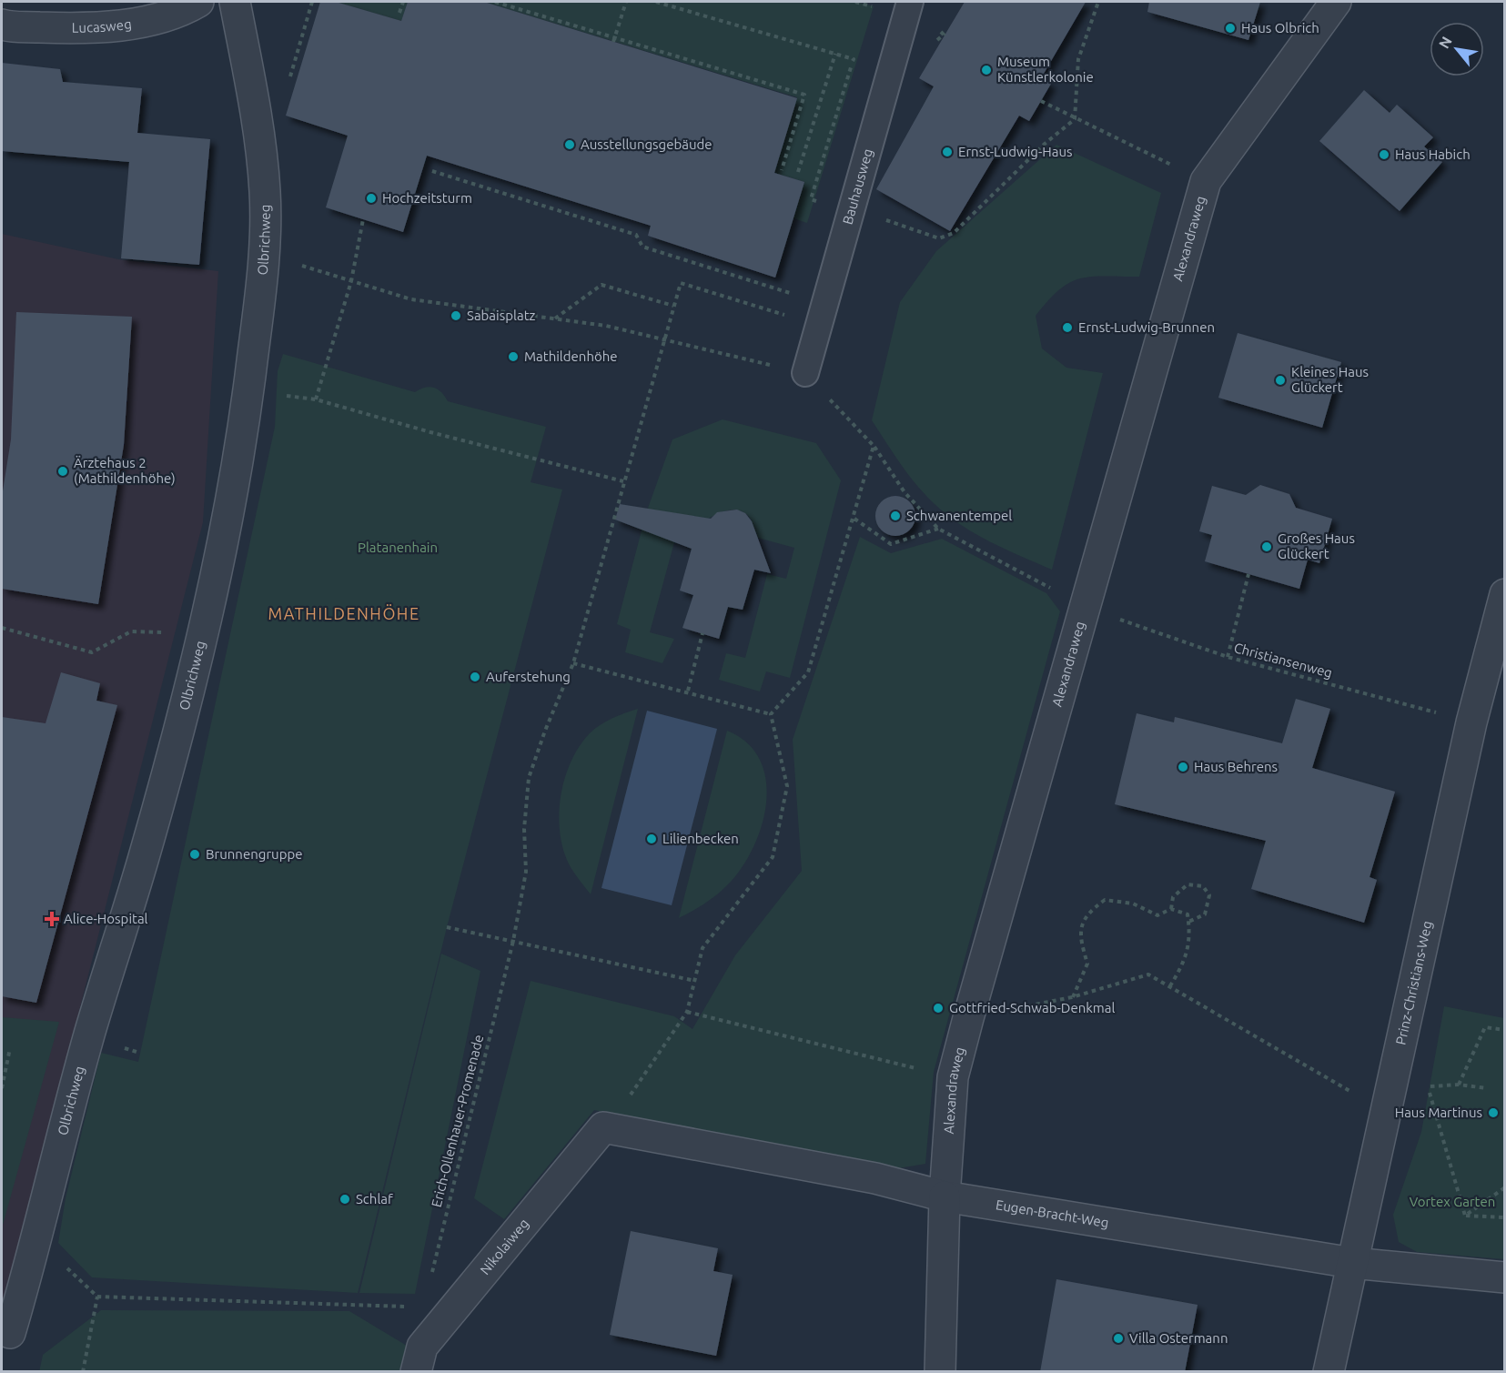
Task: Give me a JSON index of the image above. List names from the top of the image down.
{
  "streets": {
    "street": [
      "Lucasweg",
      "Alexandraweg",
      "Olbrichweg",
      "Prinz-Christians-Weg",
      "Eugen-Bracht-Weg",
      "Nikolaiweg"
    ],
    "lane": ["Bauhausweg"],
    "path": ["Christiansenweg", "Erich-Ollenhauer-Promenade"]
  },
  "crossings": [
    ["Alexandraweg", "Eugen-Bracht-Weg"],
    ["Prinz-Christians-Weg", "Eugen-Bracht-Weg"],
    ["Eugen-Bracht-Weg", "Nikolaiweg"]
  ],
  "districts": ["MATHILDENHÖHE"],
  "parks": ["Platanenhain", "Vortex Garten"],
  "places": {
    "other": [
      "Haus Olbrich",
      "Museum Künstlerkolonie",
      "Ausstellungsgebäude",
      "Ernst-Ludwig-Haus",
      "Haus Habich",
      "Hochzeitsturm",
      "Sabaisplatz",
      "Ernst-Ludwig-Brunnen",
      "Mathildenhöhe",
      "Kleines Haus Glückert",
      "Ärztehaus 2 (Mathildenhöhe)",
      "Schwanentempel",
      "Großes Haus Glückert",
      "Auferstehung",
      "Haus Behrens",
      "Lilienbecken",
      "Brunnengruppe",
      "Gottfried-Schwab-Denkmal",
      "Haus Martinus",
      "Schlaf",
      "Villa Ostermann"
    ],
    "health": ["Alice-Hospital"]
  },
  "north": "top left"
}
